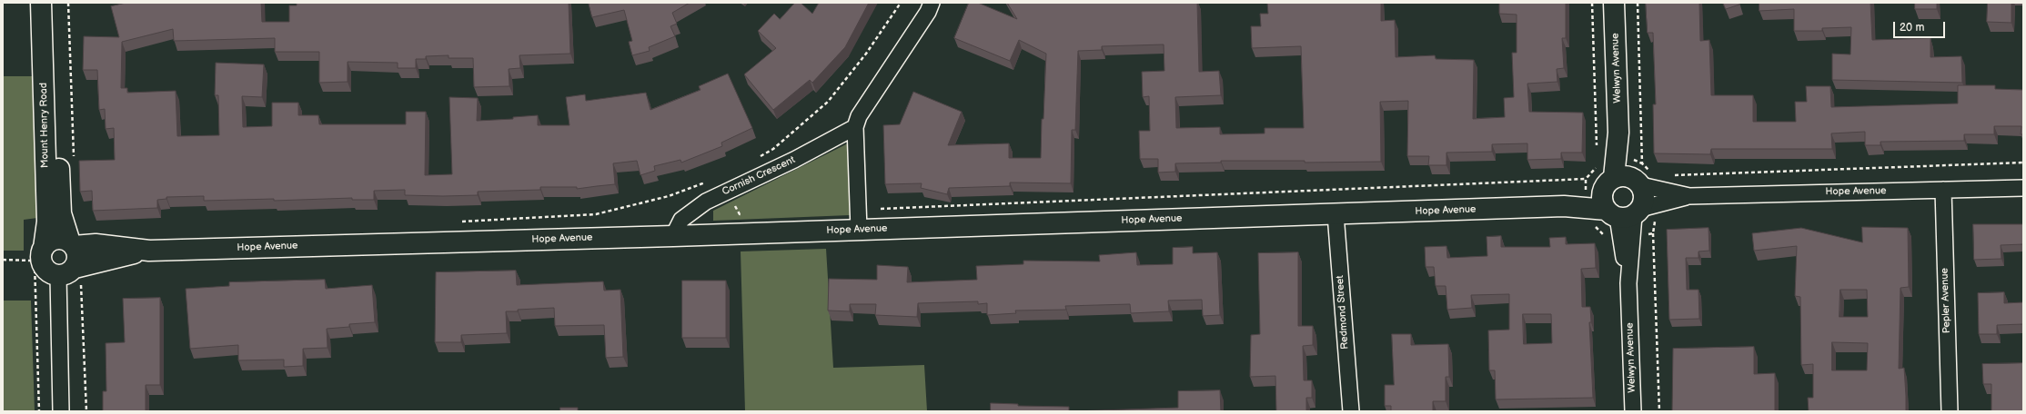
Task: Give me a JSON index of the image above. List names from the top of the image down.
{
  "streets": {
    "street": [
      "Welwyn Avenue",
      "Mount Henry Road",
      "Cornish Crescent",
      "Hope Avenue",
      "Pepler Avenue",
      "Redmond Street"
    ]
  },
  "crossings": [
    ["Welwyn Avenue", "Hope Avenue"],
    ["Mount Henry Road", "Hope Avenue"],
    ["Cornish Crescent", "Hope Avenue"],
    ["Hope Avenue", "Pepler Avenue"],
    ["Hope Avenue", "Redmond Street"]
  ],
  "scale_bar": "20 m"
}
